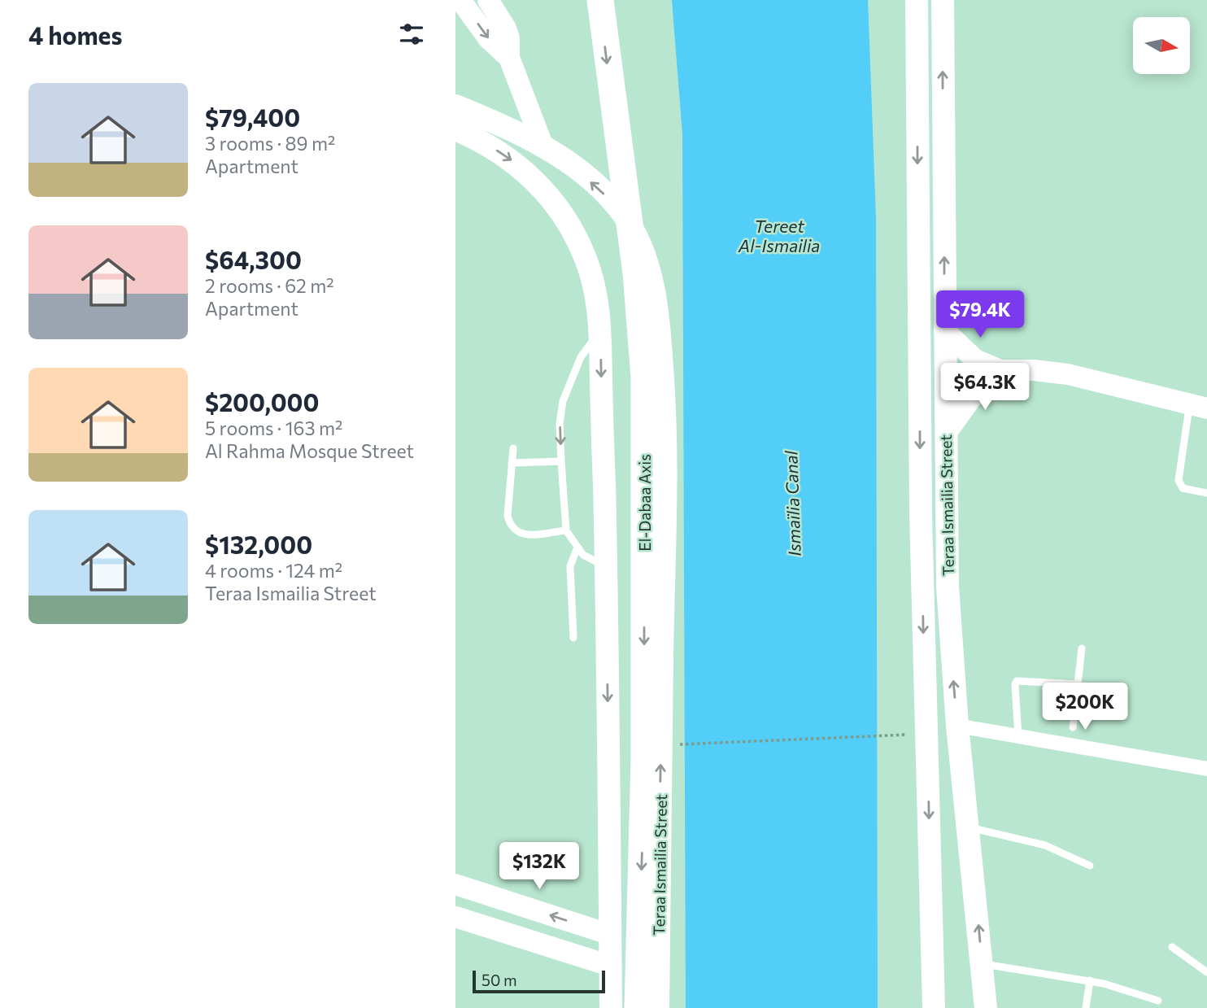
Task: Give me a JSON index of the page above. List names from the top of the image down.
{
  "streets": {
    "highway": ["El-Dabaa Axis"],
    "main road": ["Teraa Ismailia Street"]
  },
  "water": ["Tereet Al-Ismailia", "Ismaïlia Canal"],
  "scale_bar": "50 m",
  "north": "right",
  "page": {
    "heading": "4 homes",
    "list": [
      {
        "name": "$79,400",
        "note": "3 rooms · 89 m² · Apartment"
      },
      {
        "name": "$64,300",
        "note": "2 rooms · 62 m² · Apartment"
      },
      {
        "name": "$200,000",
        "note": "5 rooms · 163 m² · Al Rahma Mosque Street"
      },
      {
        "name": "$132,000",
        "note": "4 rooms · 124 m² · Teraa Ismailia Street"
      }
    ],
    "price": [
      "$79.4K",
      "$64.3K",
      "$200K",
      "$132K"
    ],
    "scale": "50 m"
  }
}
